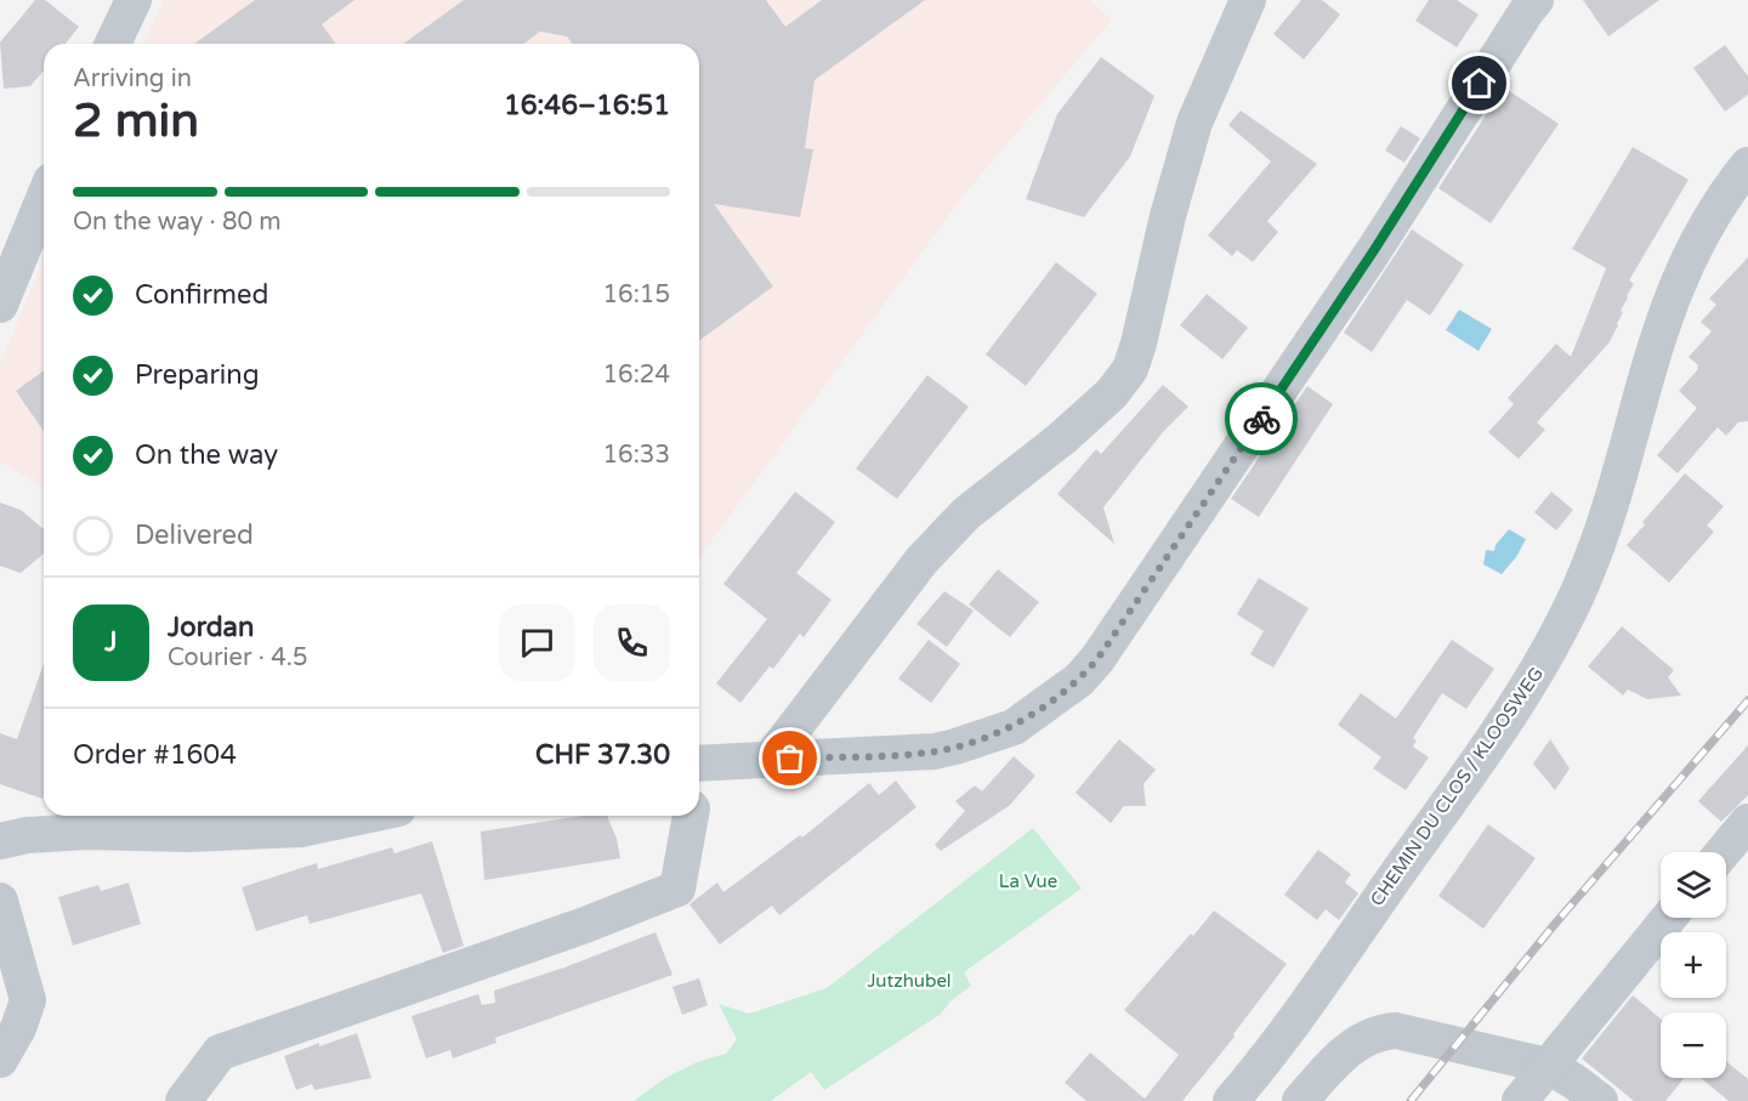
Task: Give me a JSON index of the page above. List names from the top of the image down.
{
  "streets": {
    "street": ["CHEMIN DU CLOS / KLOOSWEG"]
  },
  "parks": ["La Vue", "Jutzhubel"],
  "page": {
    "heading": ["2 min", "Arriving in", "16:46–16:51"],
    "panel": [
      "Jordan",
      "Courier · 4.5",
      "Order #1604",
      "CHF 37.30"
    ],
    "bar": "On the way · 80 m",
    "list": [
      ["Confirmed", "16:15"],
      ["Preparing", "16:24"],
      ["On the way", "16:33"],
      "Delivered"
    ],
    "round": "J",
    "map_buttons": ["+", "−"]
  }
}
